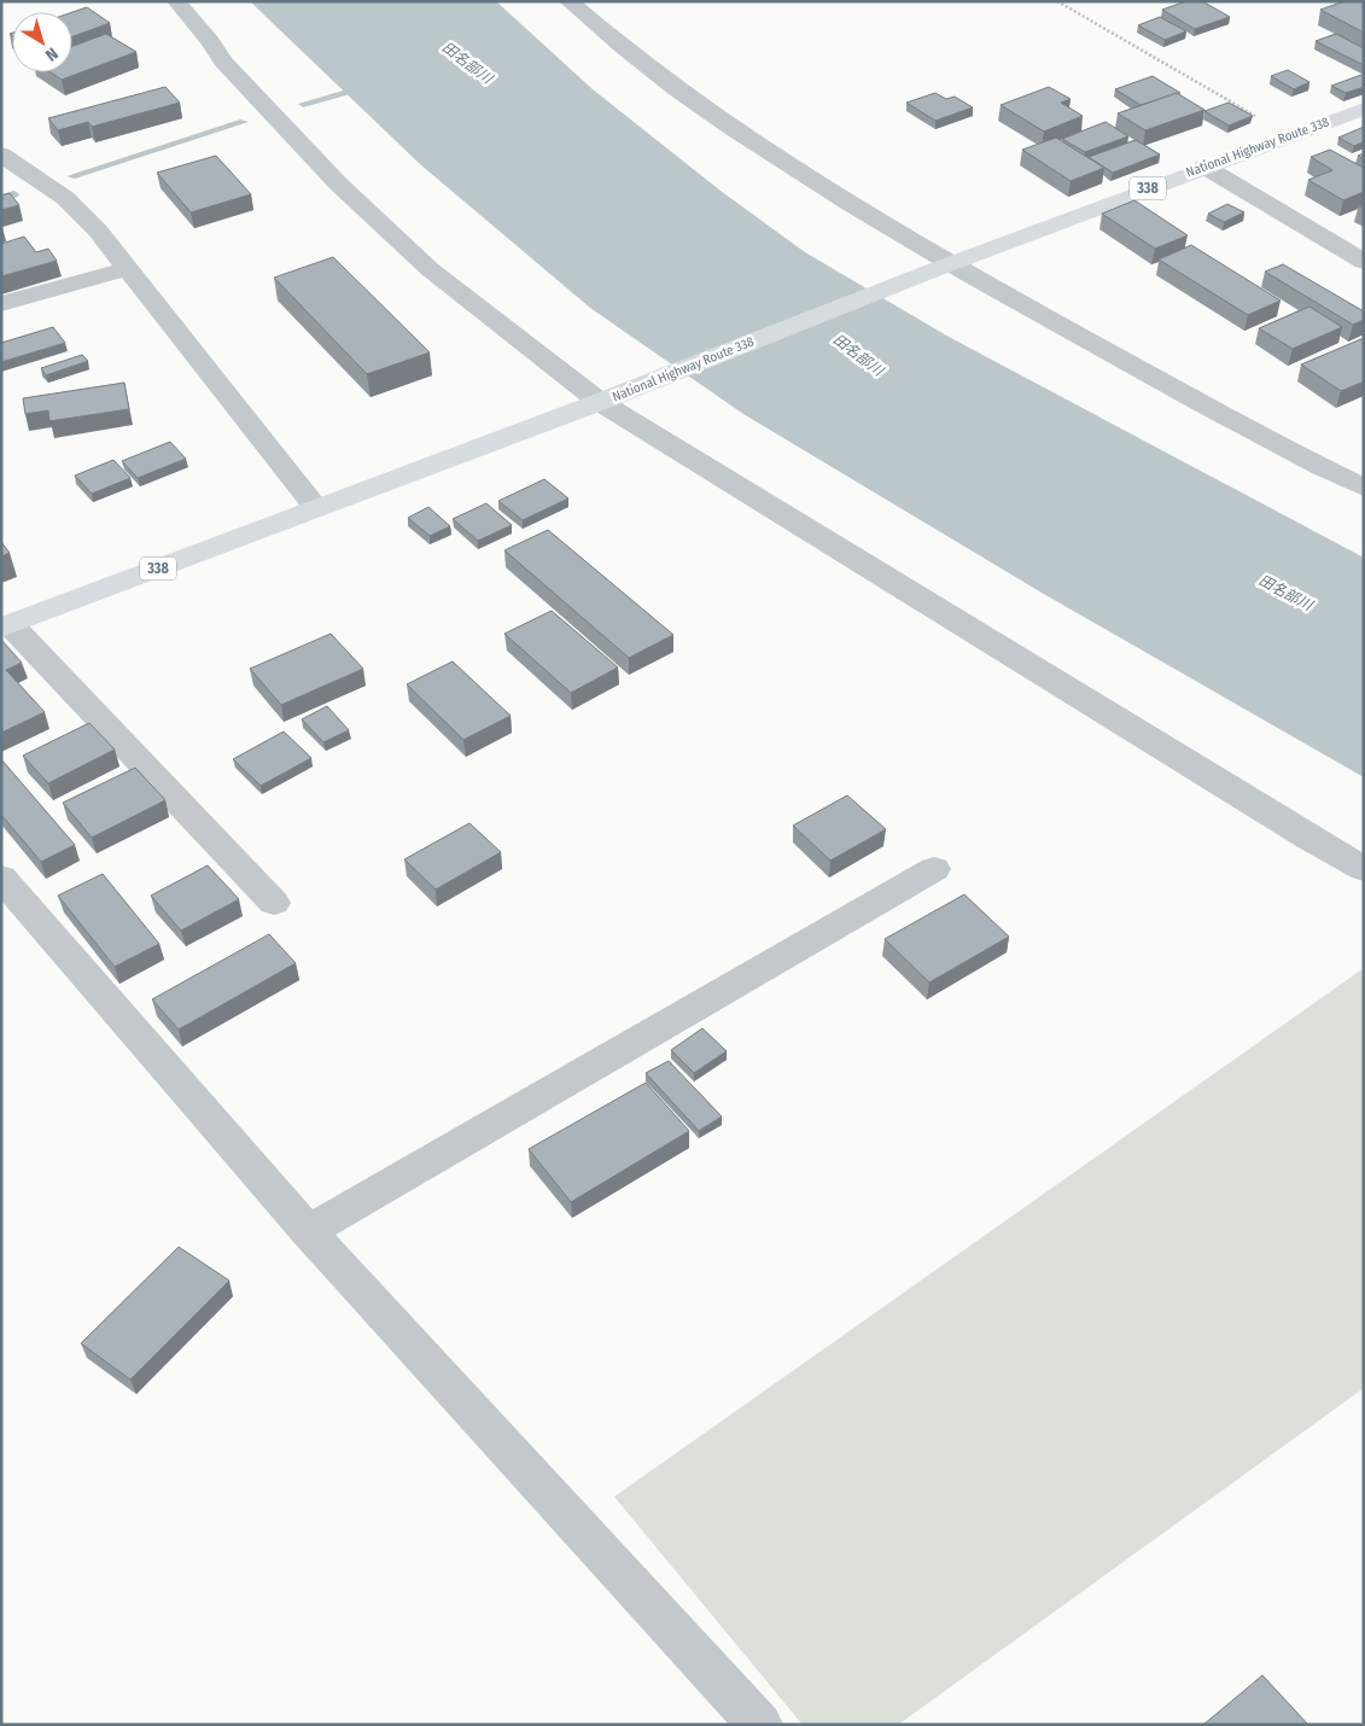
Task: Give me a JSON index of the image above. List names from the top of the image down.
{
  "streets": {
    "highway": ["National Highway Route 338", "338"]
  },
  "water": ["田名部川"],
  "north": "bottom right"
}
